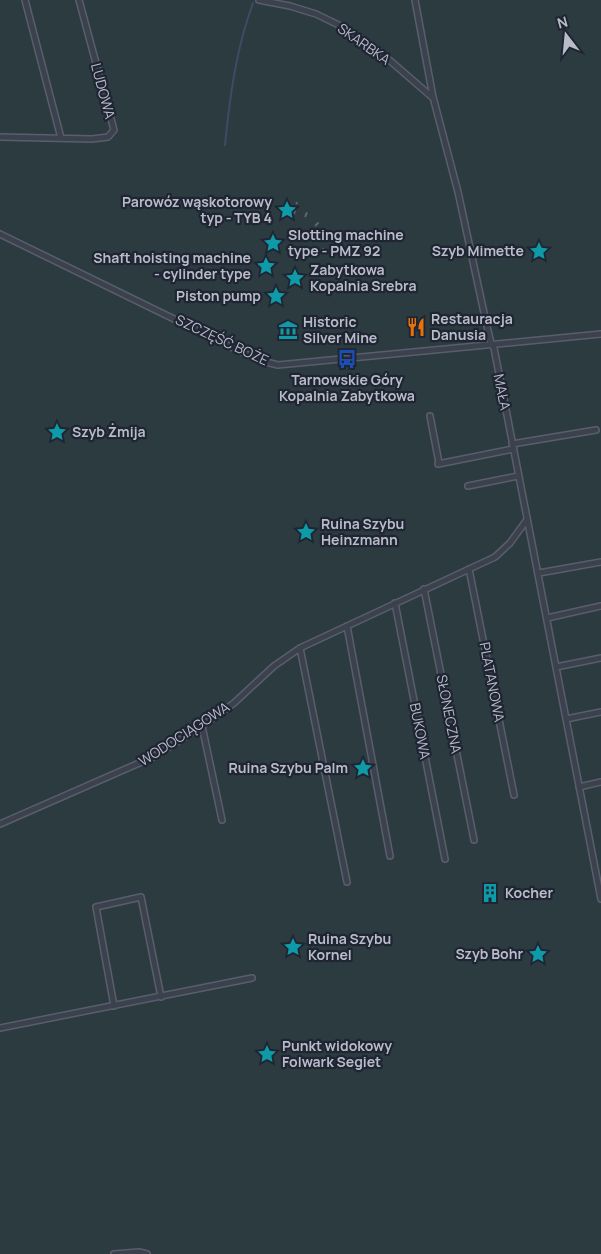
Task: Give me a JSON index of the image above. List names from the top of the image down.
{
  "streets": {
    "street": [
      "SKARBKA",
      "LUDOWA",
      "SZCZĘŚĆ BOŻE",
      "MAŁA",
      "PLATANOWA",
      "SŁONECZNA",
      "BUKOWA",
      "WODOCIĄGOWA"
    ]
  },
  "crossings": [
    ["SKARBKA", "MAŁA"],
    ["SZCZĘŚĆ BOŻE", "MAŁA"],
    ["MAŁA", "WODOCIĄGOWA"],
    ["PLATANOWA", "WODOCIĄGOWA"],
    ["SŁONECZNA", "WODOCIĄGOWA"],
    ["BUKOWA", "WODOCIĄGOWA"]
  ],
  "places": {
    "place": [
      "Parowóz wąskotorowy typ - TYB 4",
      "Slotting machine type - PMZ 92",
      "Szyb Mimette",
      "Shaft hoisting machine - cylinder type",
      "Zabytkowa Kopalnia Srebra",
      "Piston pump",
      "Szyb Żmija",
      "Ruina Szybu Heinzmann",
      "Ruina Szybu Palm",
      "Ruina Szybu Kornel",
      "Szyb Bohr",
      "Punkt widokowy Folwark Segiet"
    ],
    "restaurant": ["Restauracja Danusia"],
    "museum": ["Historic Silver Mine"],
    "bus stop": ["Tarnowskie Góry Kopalnia Zabytkowa"],
    "building": ["Kocher"]
  },
  "north": "top"
}
